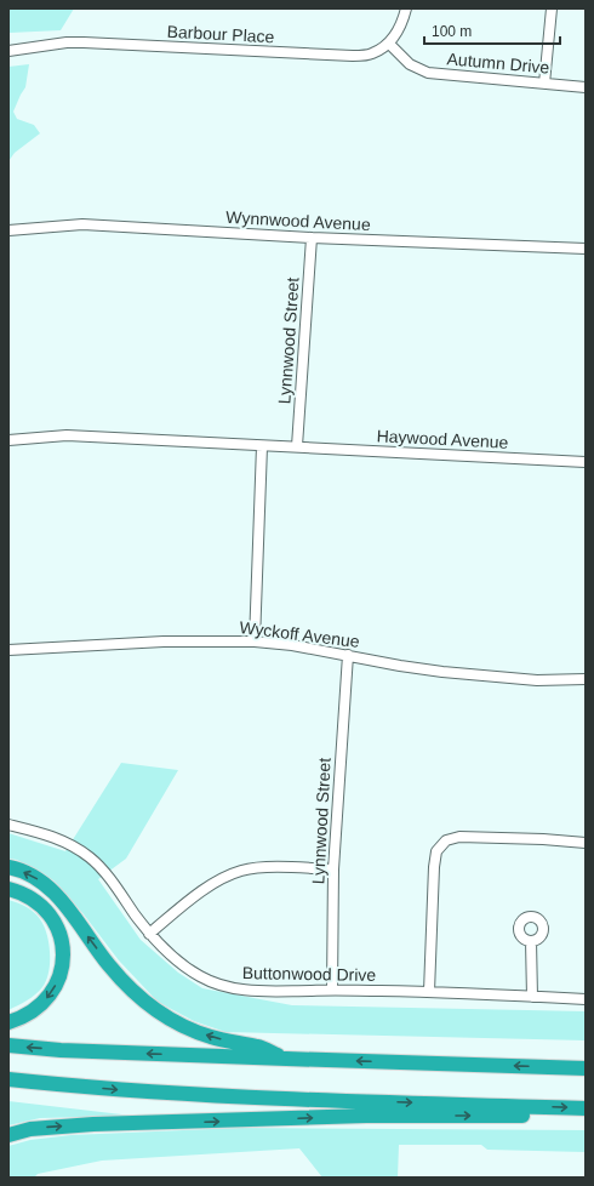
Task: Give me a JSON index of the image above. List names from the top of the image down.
{
  "streets": {
    "street": [
      "Barbour Place",
      "Autumn Drive",
      "Wynnwood Avenue",
      "Lynnwood Street",
      "Haywood Avenue",
      "Wyckoff Avenue",
      "Buttonwood Drive"
    ]
  },
  "crossings": [
    ["Barbour Place", "Autumn Drive"],
    ["Wynnwood Avenue", "Lynnwood Street"],
    ["Lynnwood Street", "Haywood Avenue"],
    ["Lynnwood Street", "Wyckoff Avenue"],
    ["Lynnwood Street", "Buttonwood Drive"]
  ],
  "scale_bar": "100 m"
}
